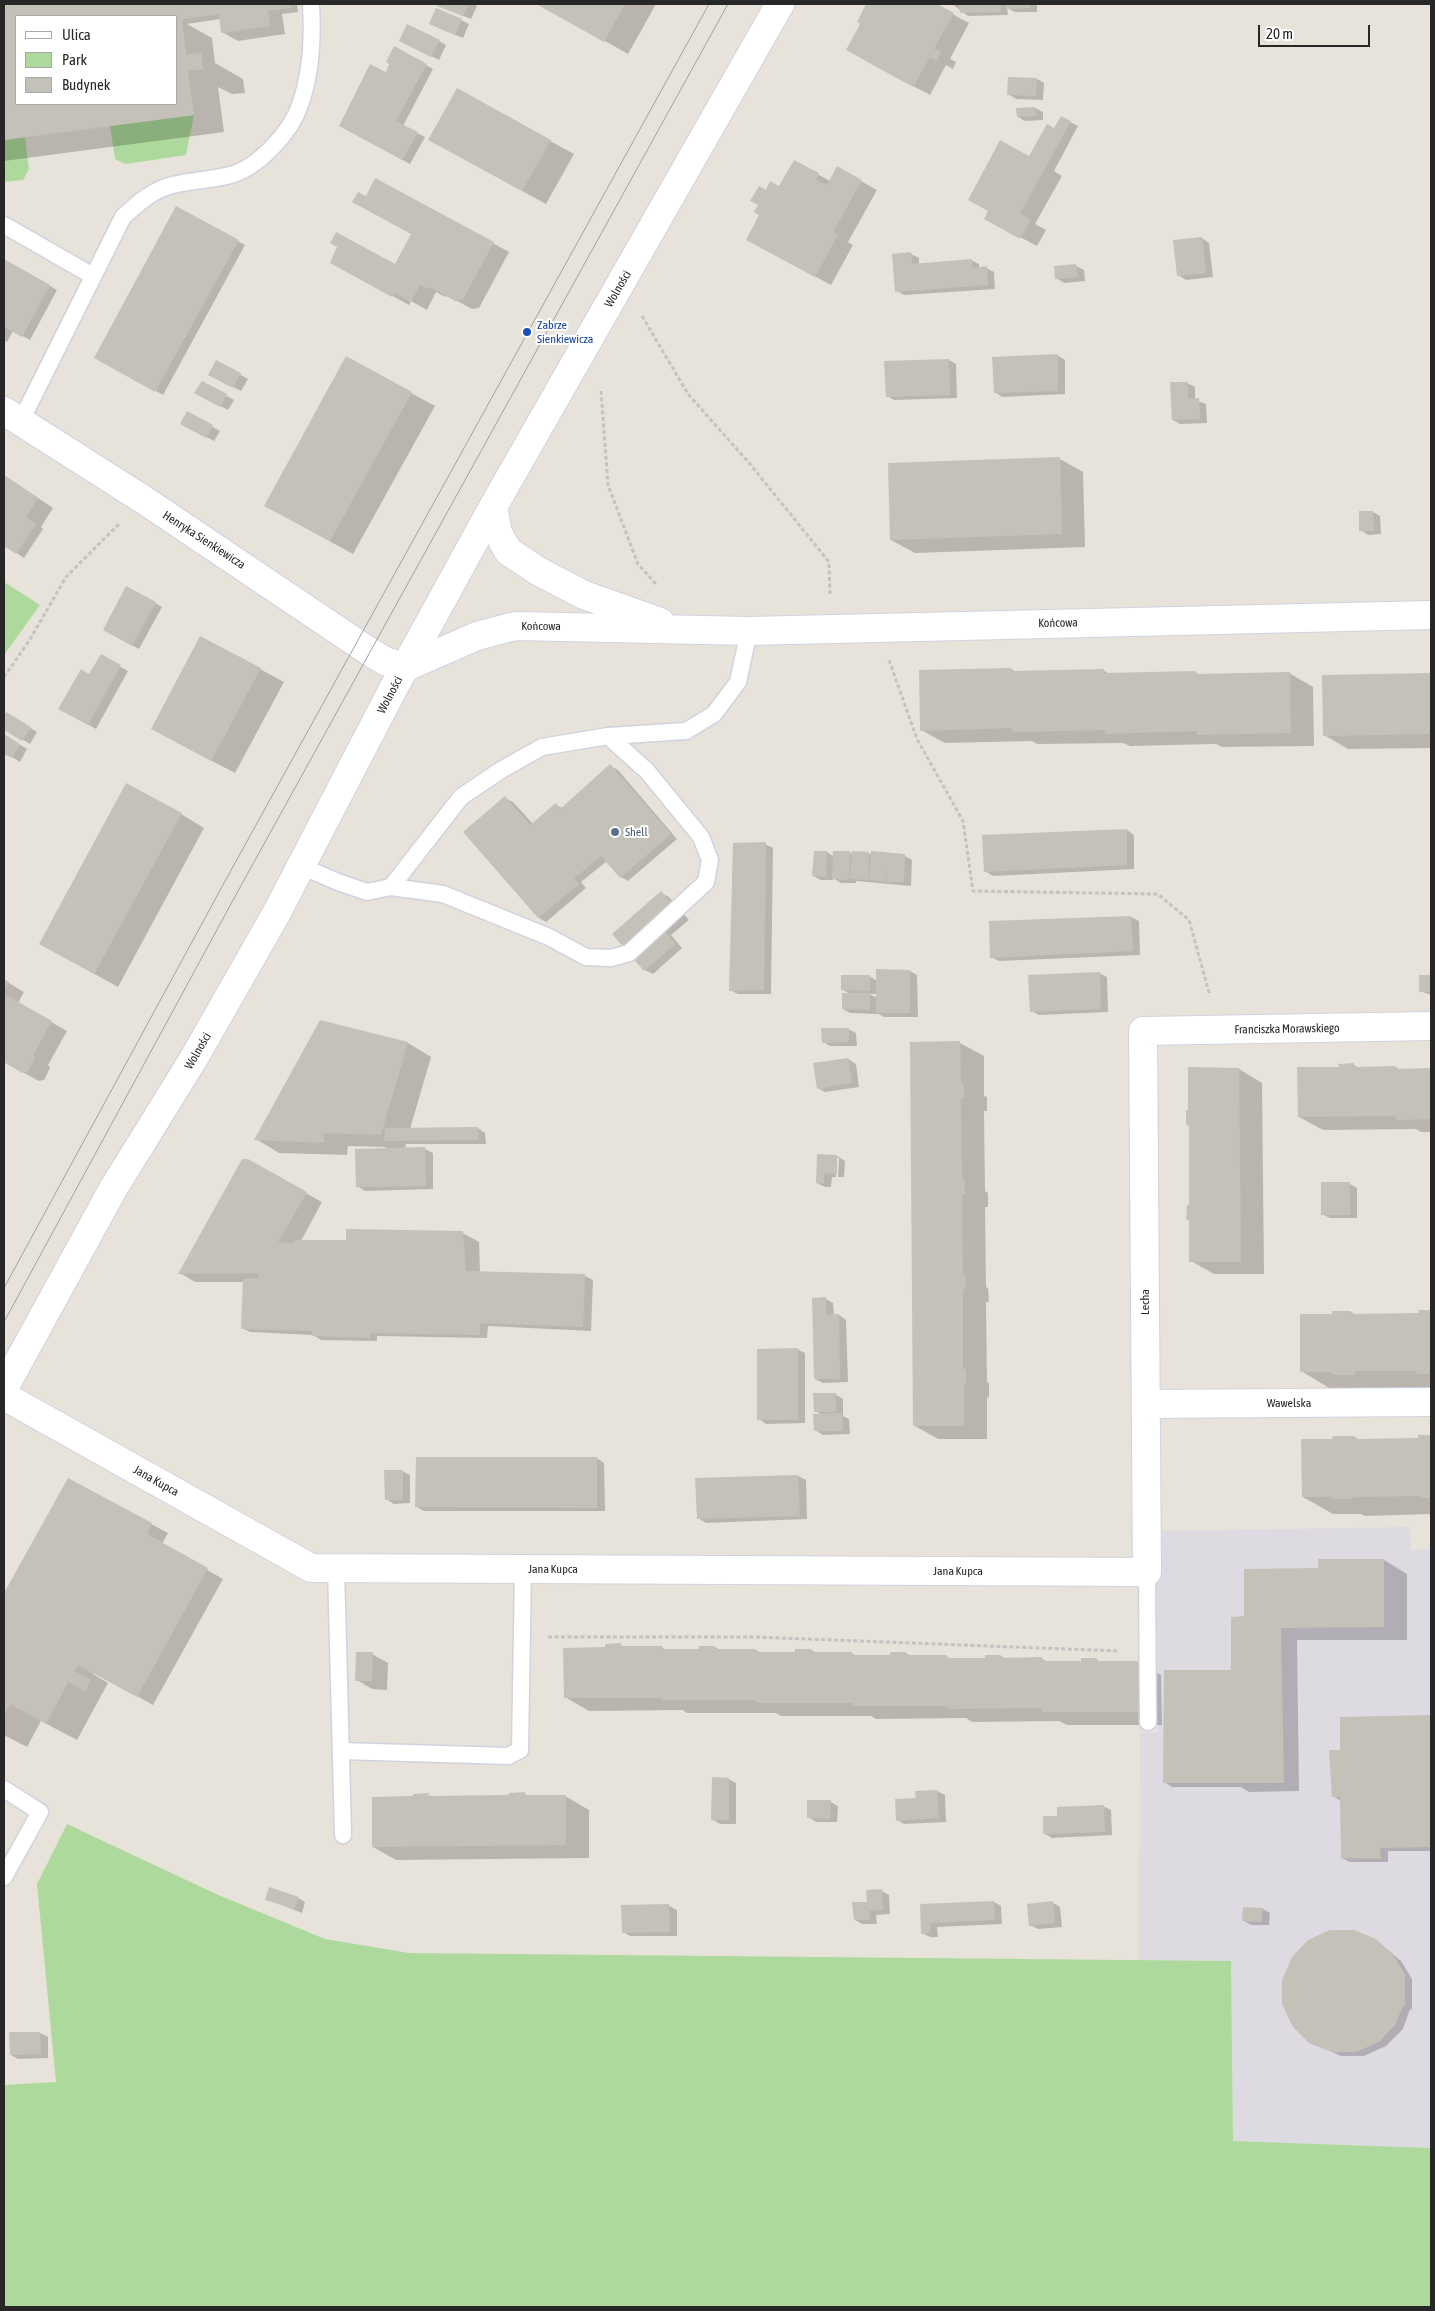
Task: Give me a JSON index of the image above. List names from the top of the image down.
{
  "streets": {
    "street": [
      "Wolności",
      "Henryka Sienkiewicza",
      "Końcowa",
      "Franciszka Morawskiego",
      "Lecha",
      "Wawelska",
      "Jana Kupca"
    ]
  },
  "crossings": [
    ["Wolności", "Henryka Sienkiewicza"],
    ["Wolności", "Końcowa"],
    ["Henryka Sienkiewicza", "Końcowa"],
    ["Franciszka Morawskiego", "Lecha"],
    ["Lecha", "Wawelska"],
    ["Lecha", "Jana Kupca"]
  ],
  "places": ["Zabrze Sienkiewicza", "Shell"],
  "legend": ["Ulica", "Park", "Budynek"],
  "scale_bar": "20 m"
}
